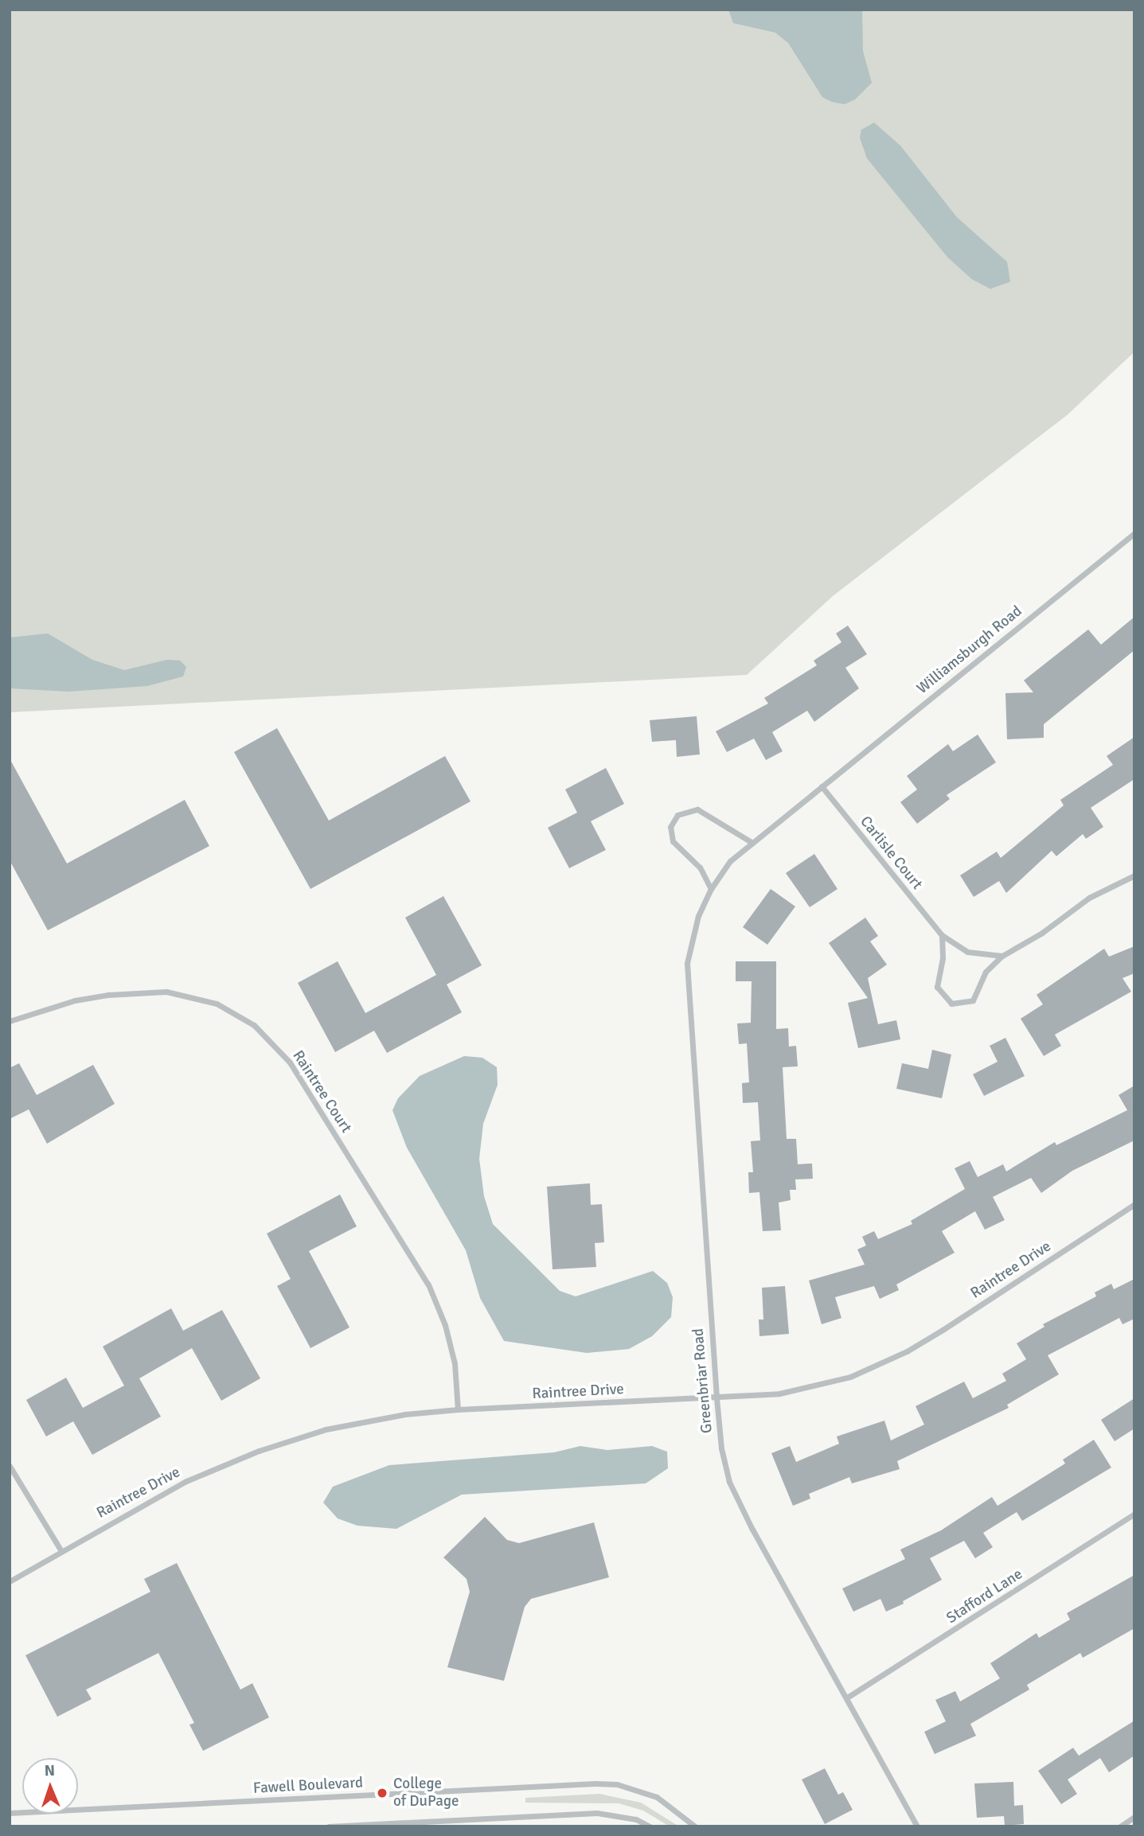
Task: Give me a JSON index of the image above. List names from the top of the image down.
{
  "streets": {
    "street": [
      "Williamsburgh Road",
      "Carlisle Court",
      "Raintree Court",
      "Raintree Drive",
      "Greenbriar Road",
      "Stafford Lane",
      "Fawell Boulevard"
    ]
  },
  "crossings": [
    ["Williamsburgh Road", "Carlisle Court"],
    ["Williamsburgh Road", "Greenbriar Road"],
    ["Carlisle Court", "Greenbriar Road"],
    ["Raintree Court", "Raintree Drive"],
    ["Raintree Drive", "Greenbriar Road"],
    ["Greenbriar Road", "Stafford Lane"]
  ],
  "places": ["College of DuPage"],
  "north": "top"
}
